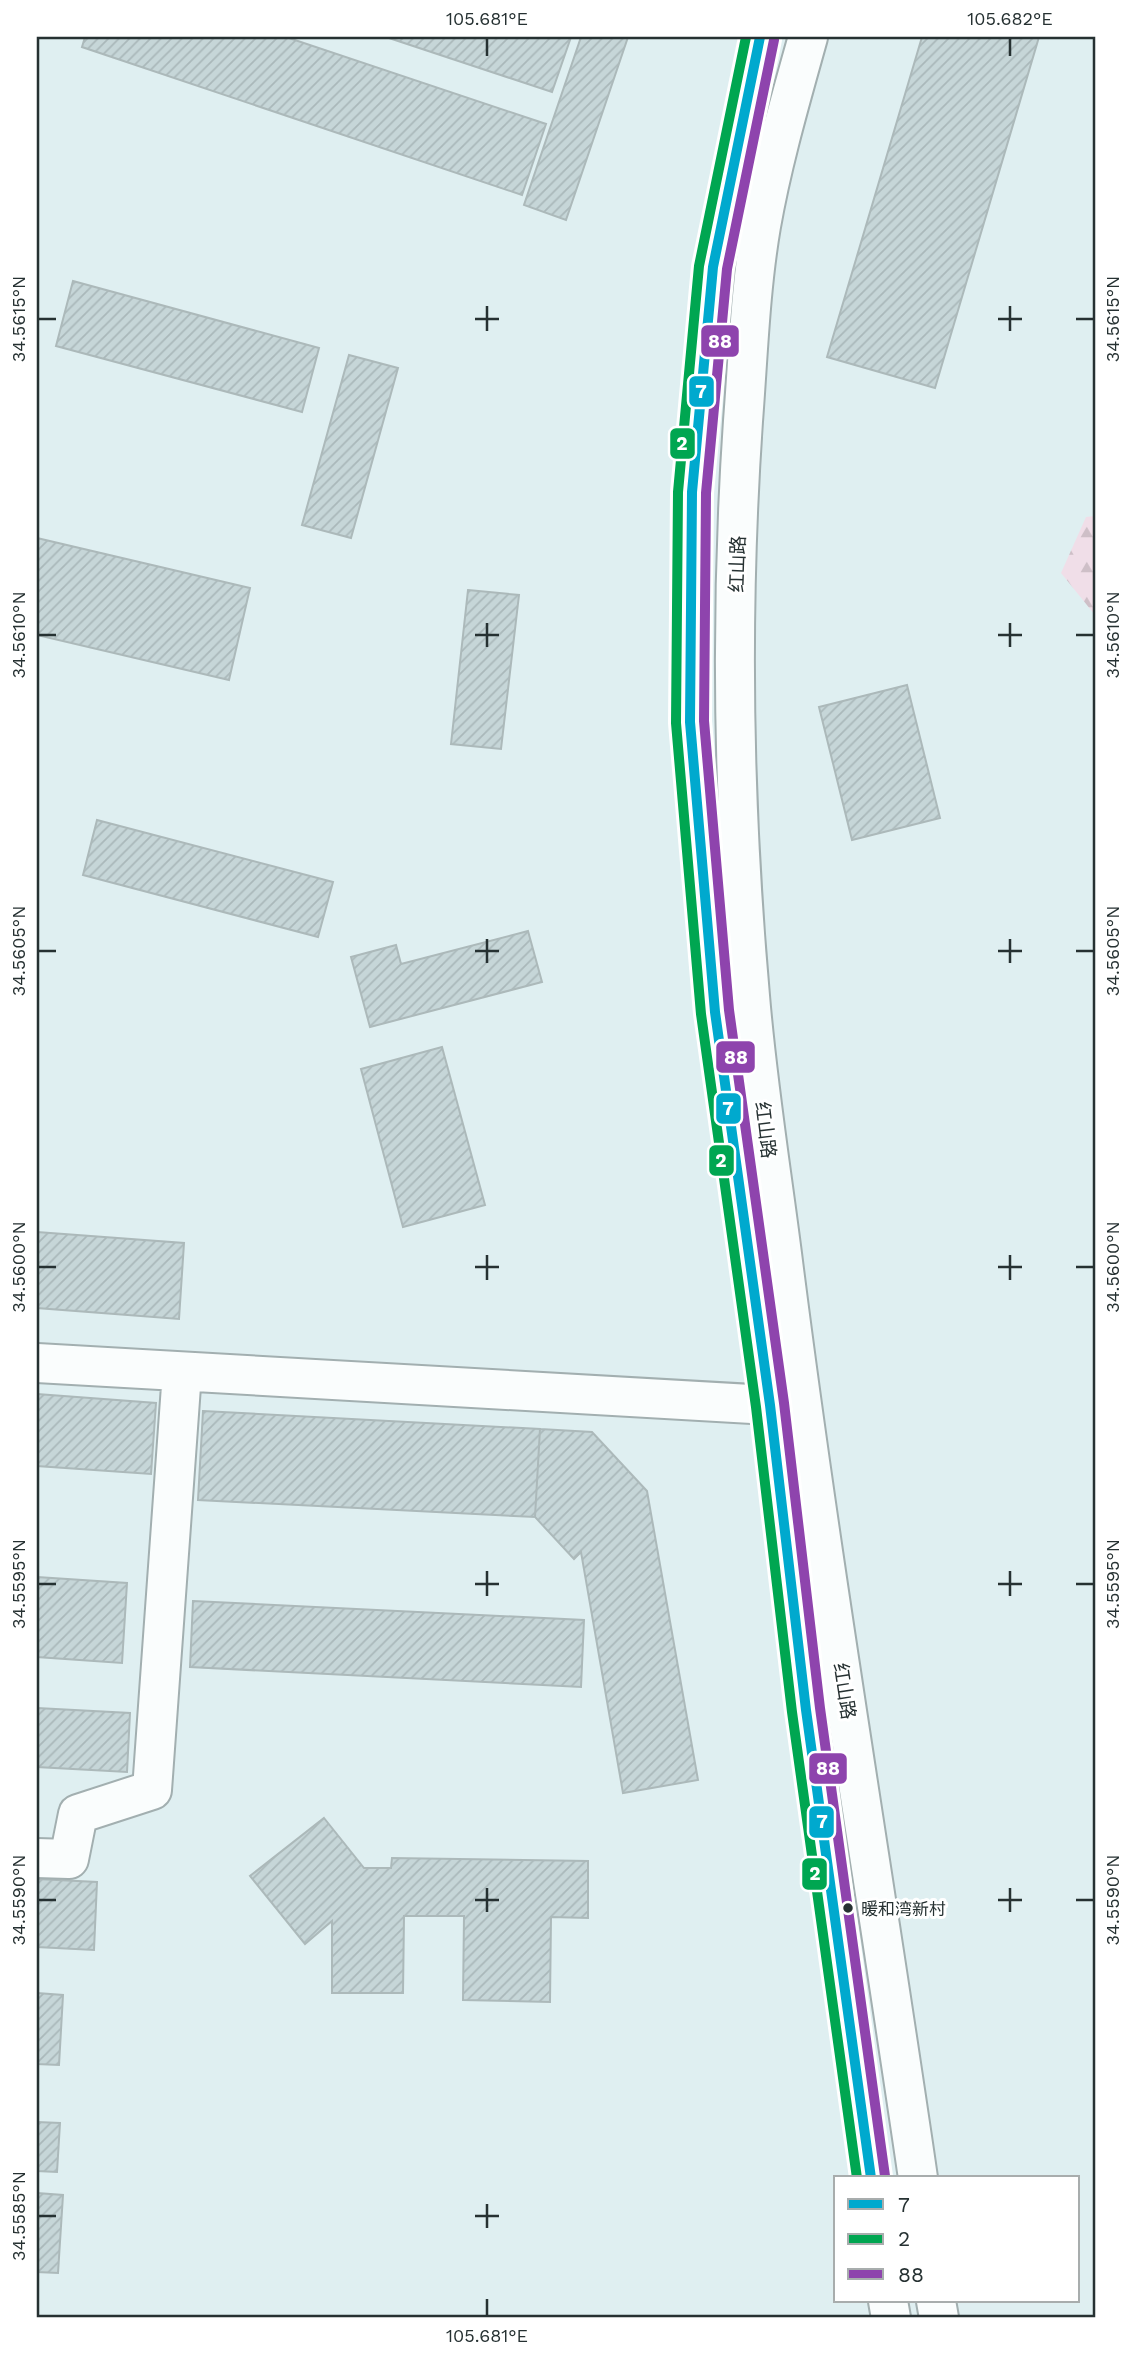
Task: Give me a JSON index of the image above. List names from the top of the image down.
{
  "streets": {
    "main road": ["红山路"]
  },
  "places": ["暖和湾新村"],
  "lines": ["transit line 7", "transit line 2", "transit line 88"],
  "legend": ["7", "2", "88"],
  "coordinates": [
    "105.681°E",
    "105.682°E",
    "34.5615°N",
    "34.5610°N",
    "34.5605°N",
    "34.5600°N",
    "34.5595°N",
    "34.5590°N",
    "34.5585°N"
  ]
}
